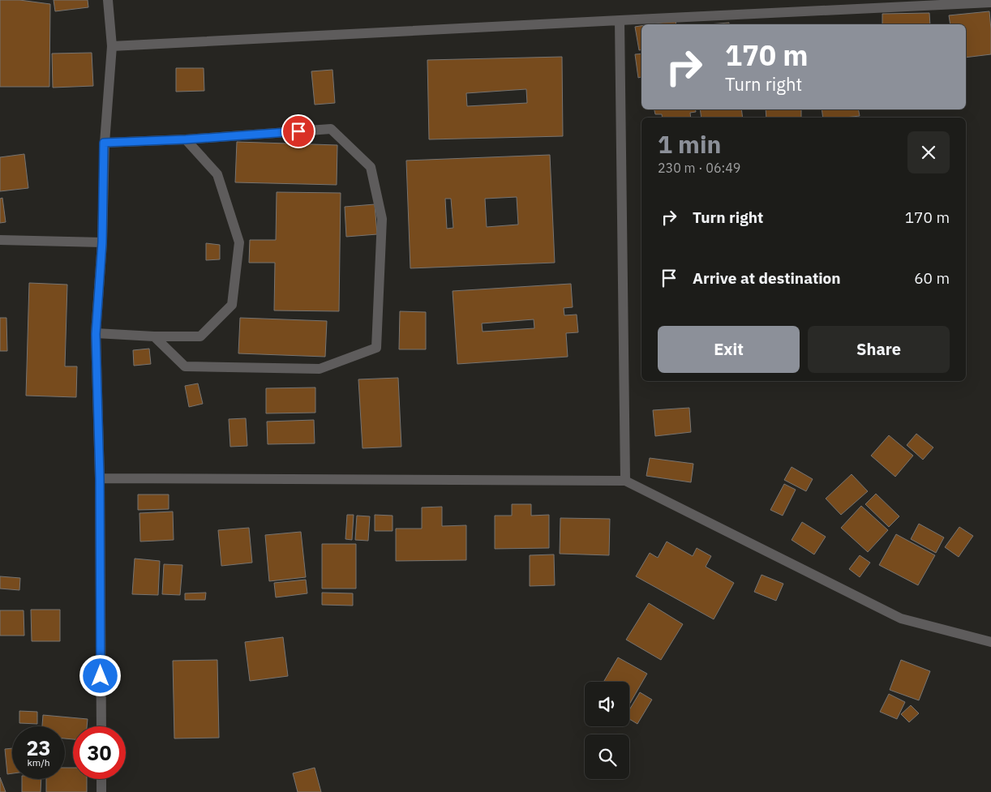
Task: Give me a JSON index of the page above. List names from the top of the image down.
{
  "page": {
    "turn": ["170 m", "Turn right"],
    "heading": ["1 min", "230 m · 06:49"],
    "list": [
      {
        "name": "Turn right",
        "value": "170 m"
      },
      {
        "name": "Arrive at destination",
        "value": "60 m"
      }
    ],
    "buttons": ["Exit", "Share"],
    "speed": "23 km/h",
    "limit": "30"
  }
}
